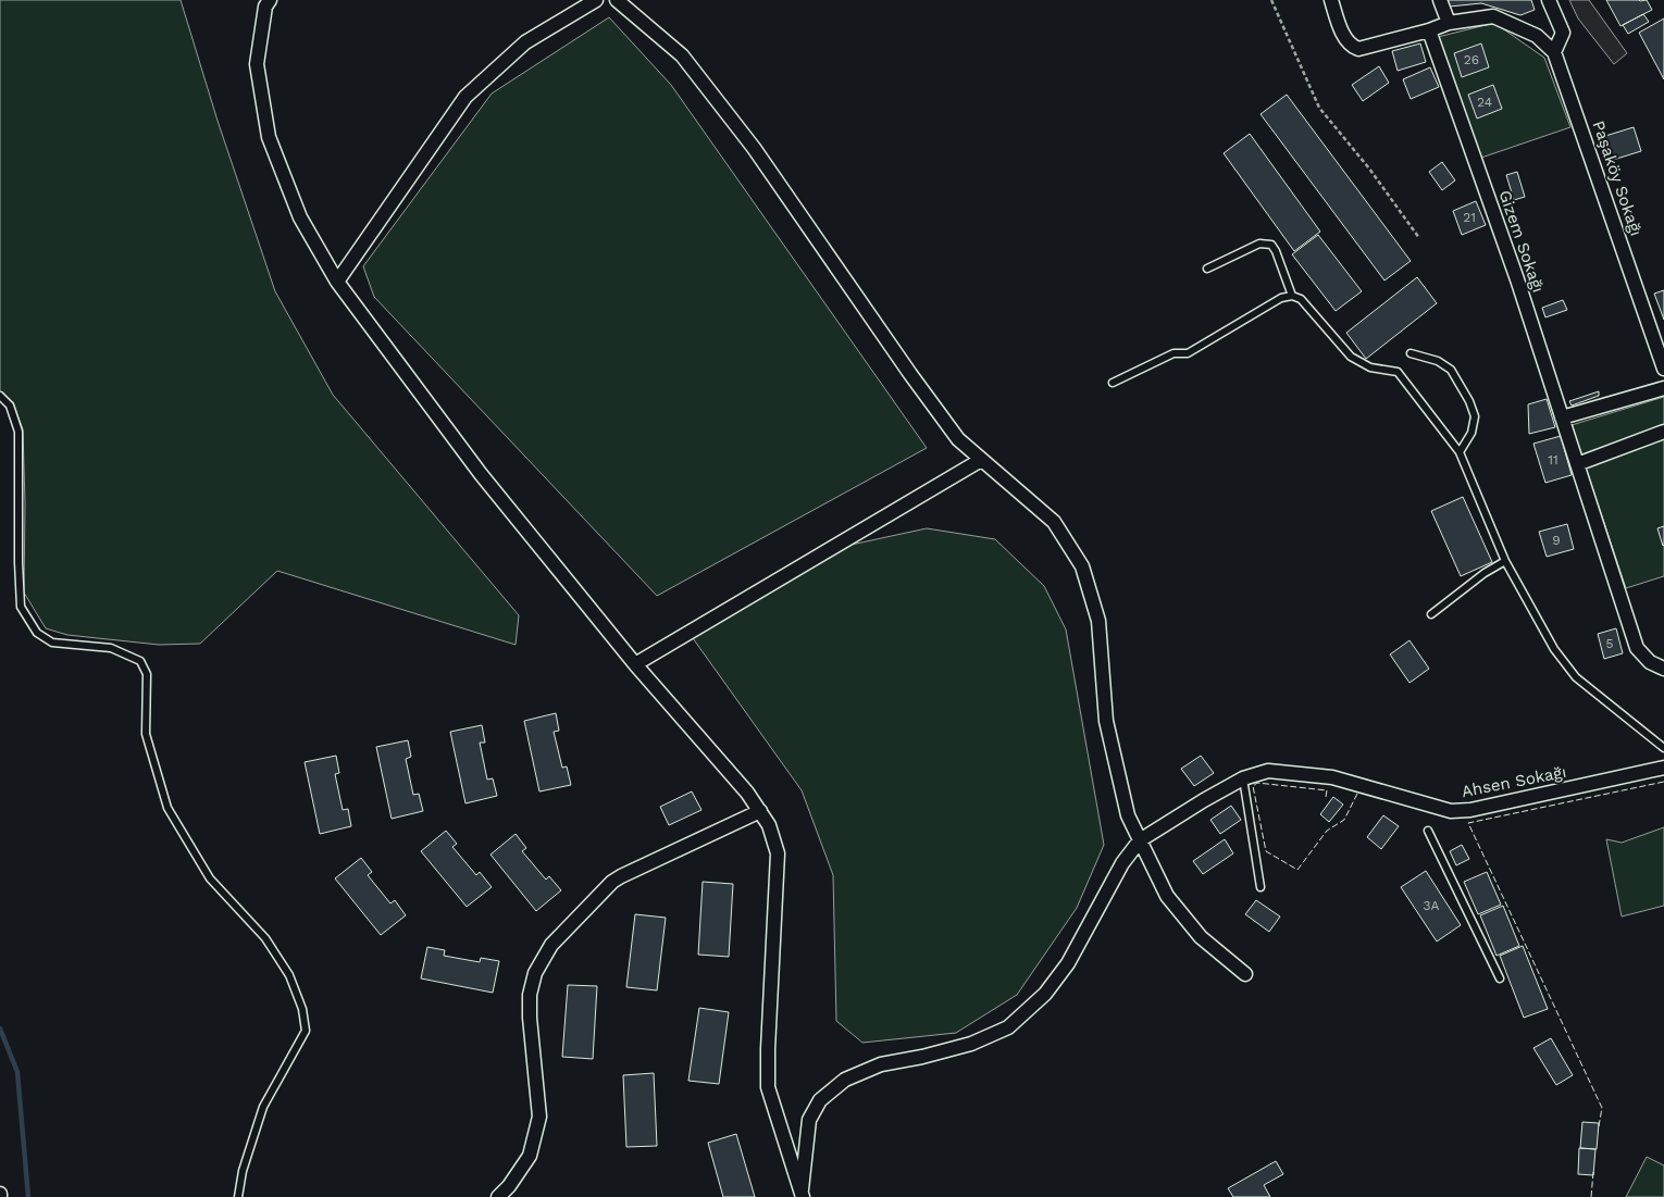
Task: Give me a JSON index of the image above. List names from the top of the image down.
{
  "streets": {
    "street": ["Paşaköy Sokağı", "Gizem Sokağı", "Ahsen Sokağı"]
  },
  "house_numbers": [
    "26",
    "24",
    "21",
    "11",
    "9",
    "5",
    "3A"
  ]
}
